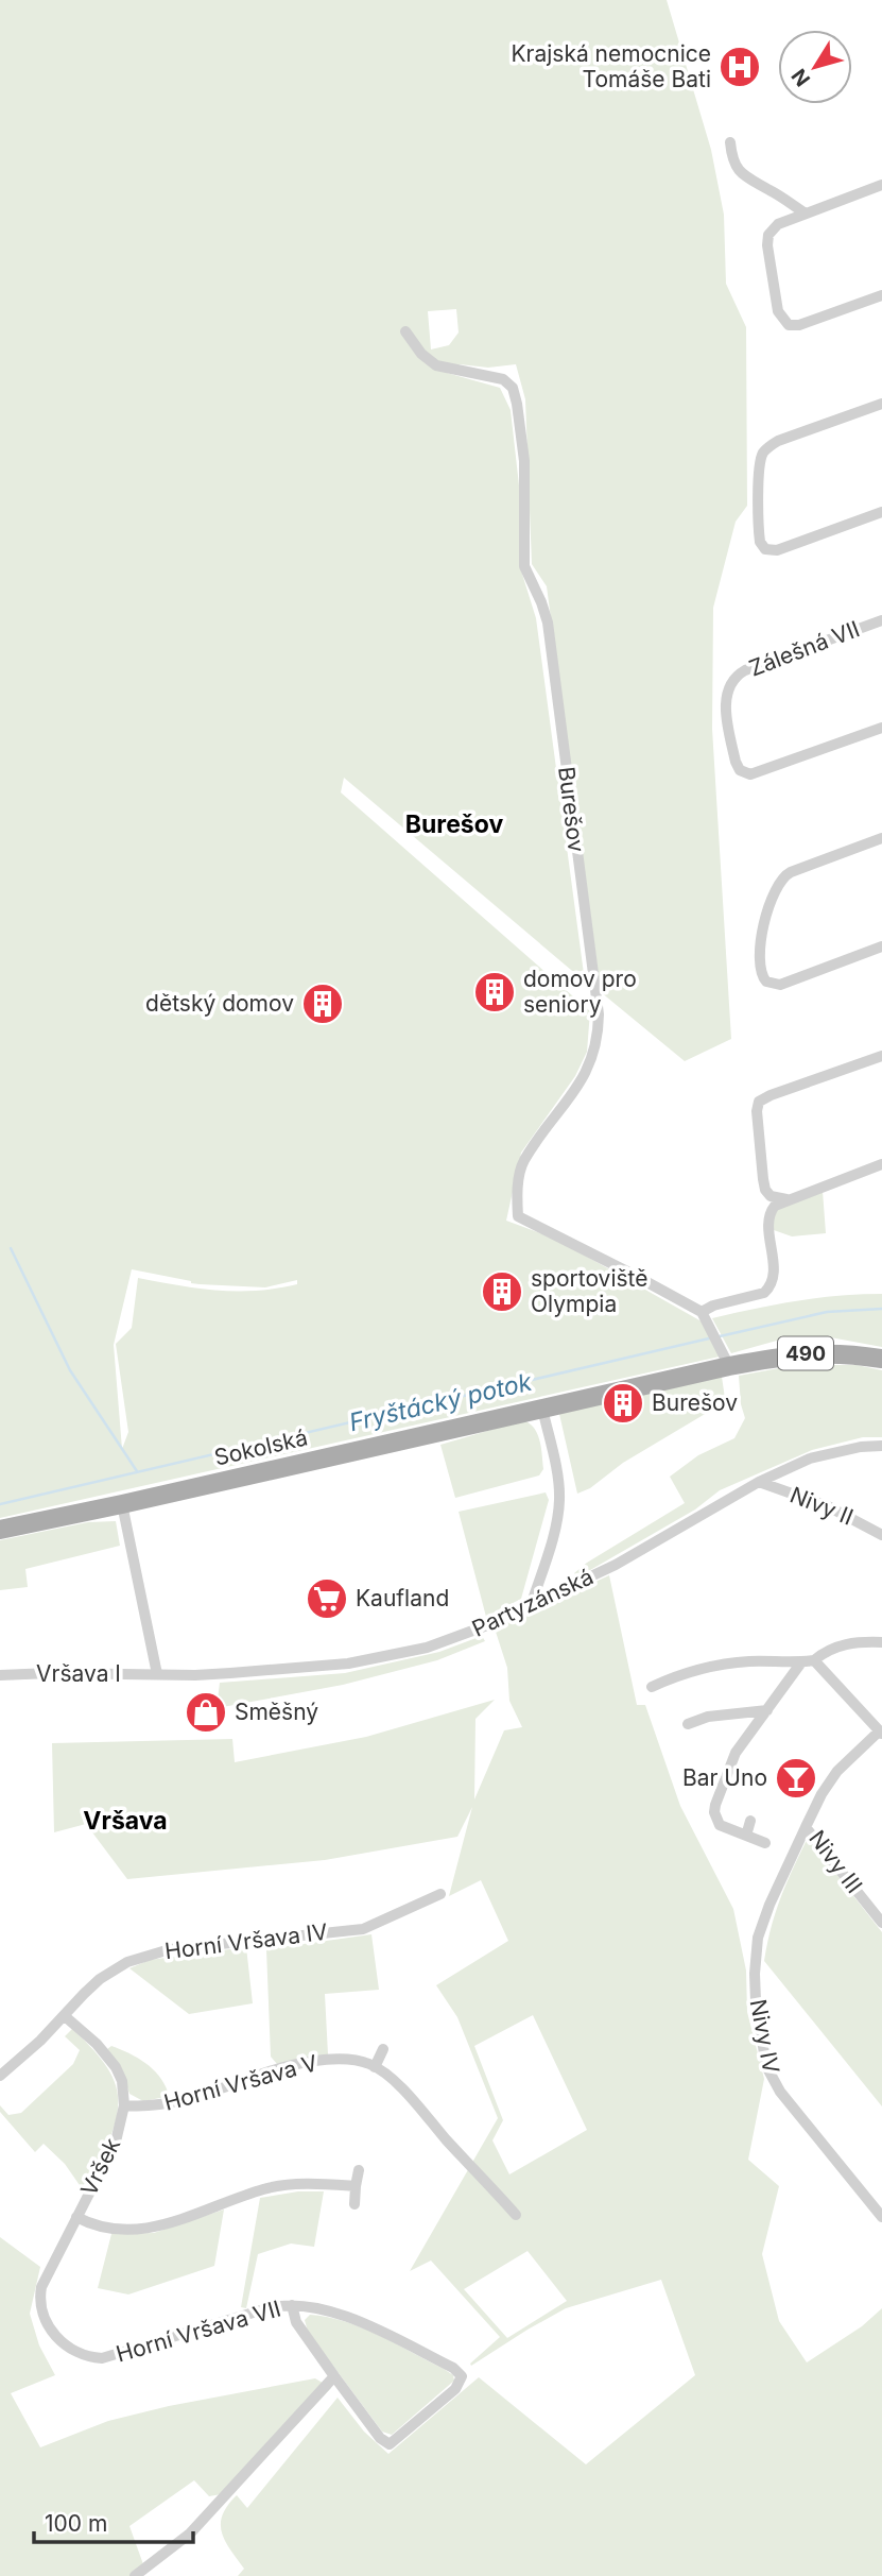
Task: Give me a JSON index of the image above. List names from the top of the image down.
{
  "streets": {
    "main road": ["490", "Sokolská"],
    "street": [
      "Zálešná VII",
      "Burešov",
      "Nivy II",
      "Partyzánská",
      "Vršava I",
      "Nivy III",
      "Horní Vršava IV",
      "Nivy IV",
      "Horní Vršava V",
      "Vršek",
      "Horní Vršava VII"
    ]
  },
  "crossings": [
    ["Nivy II", "Partyzánská"],
    ["Partyzánská", "Vršava I"],
    ["Nivy III", "Nivy IV"],
    ["Horní Vršava IV", "Vršek"],
    ["Horní Vršava V", "Vršek"],
    ["Vršek", "Horní Vršava VII"]
  ],
  "districts": ["Burešov", "Vršava"],
  "water": ["Fryštácký potok"],
  "places": {
    "hospital": ["Krajská nemocnice Tomáše Bati"],
    "building": [
      "domov pro seniory",
      "dětský domov",
      "sportoviště Olympia",
      "Burešov"
    ],
    "supermarket": ["Kaufland"],
    "shop": ["Směšný"],
    "bar": ["Bar Uno"]
  },
  "scale_bar": "100 m",
  "north": "bottom left"
}
